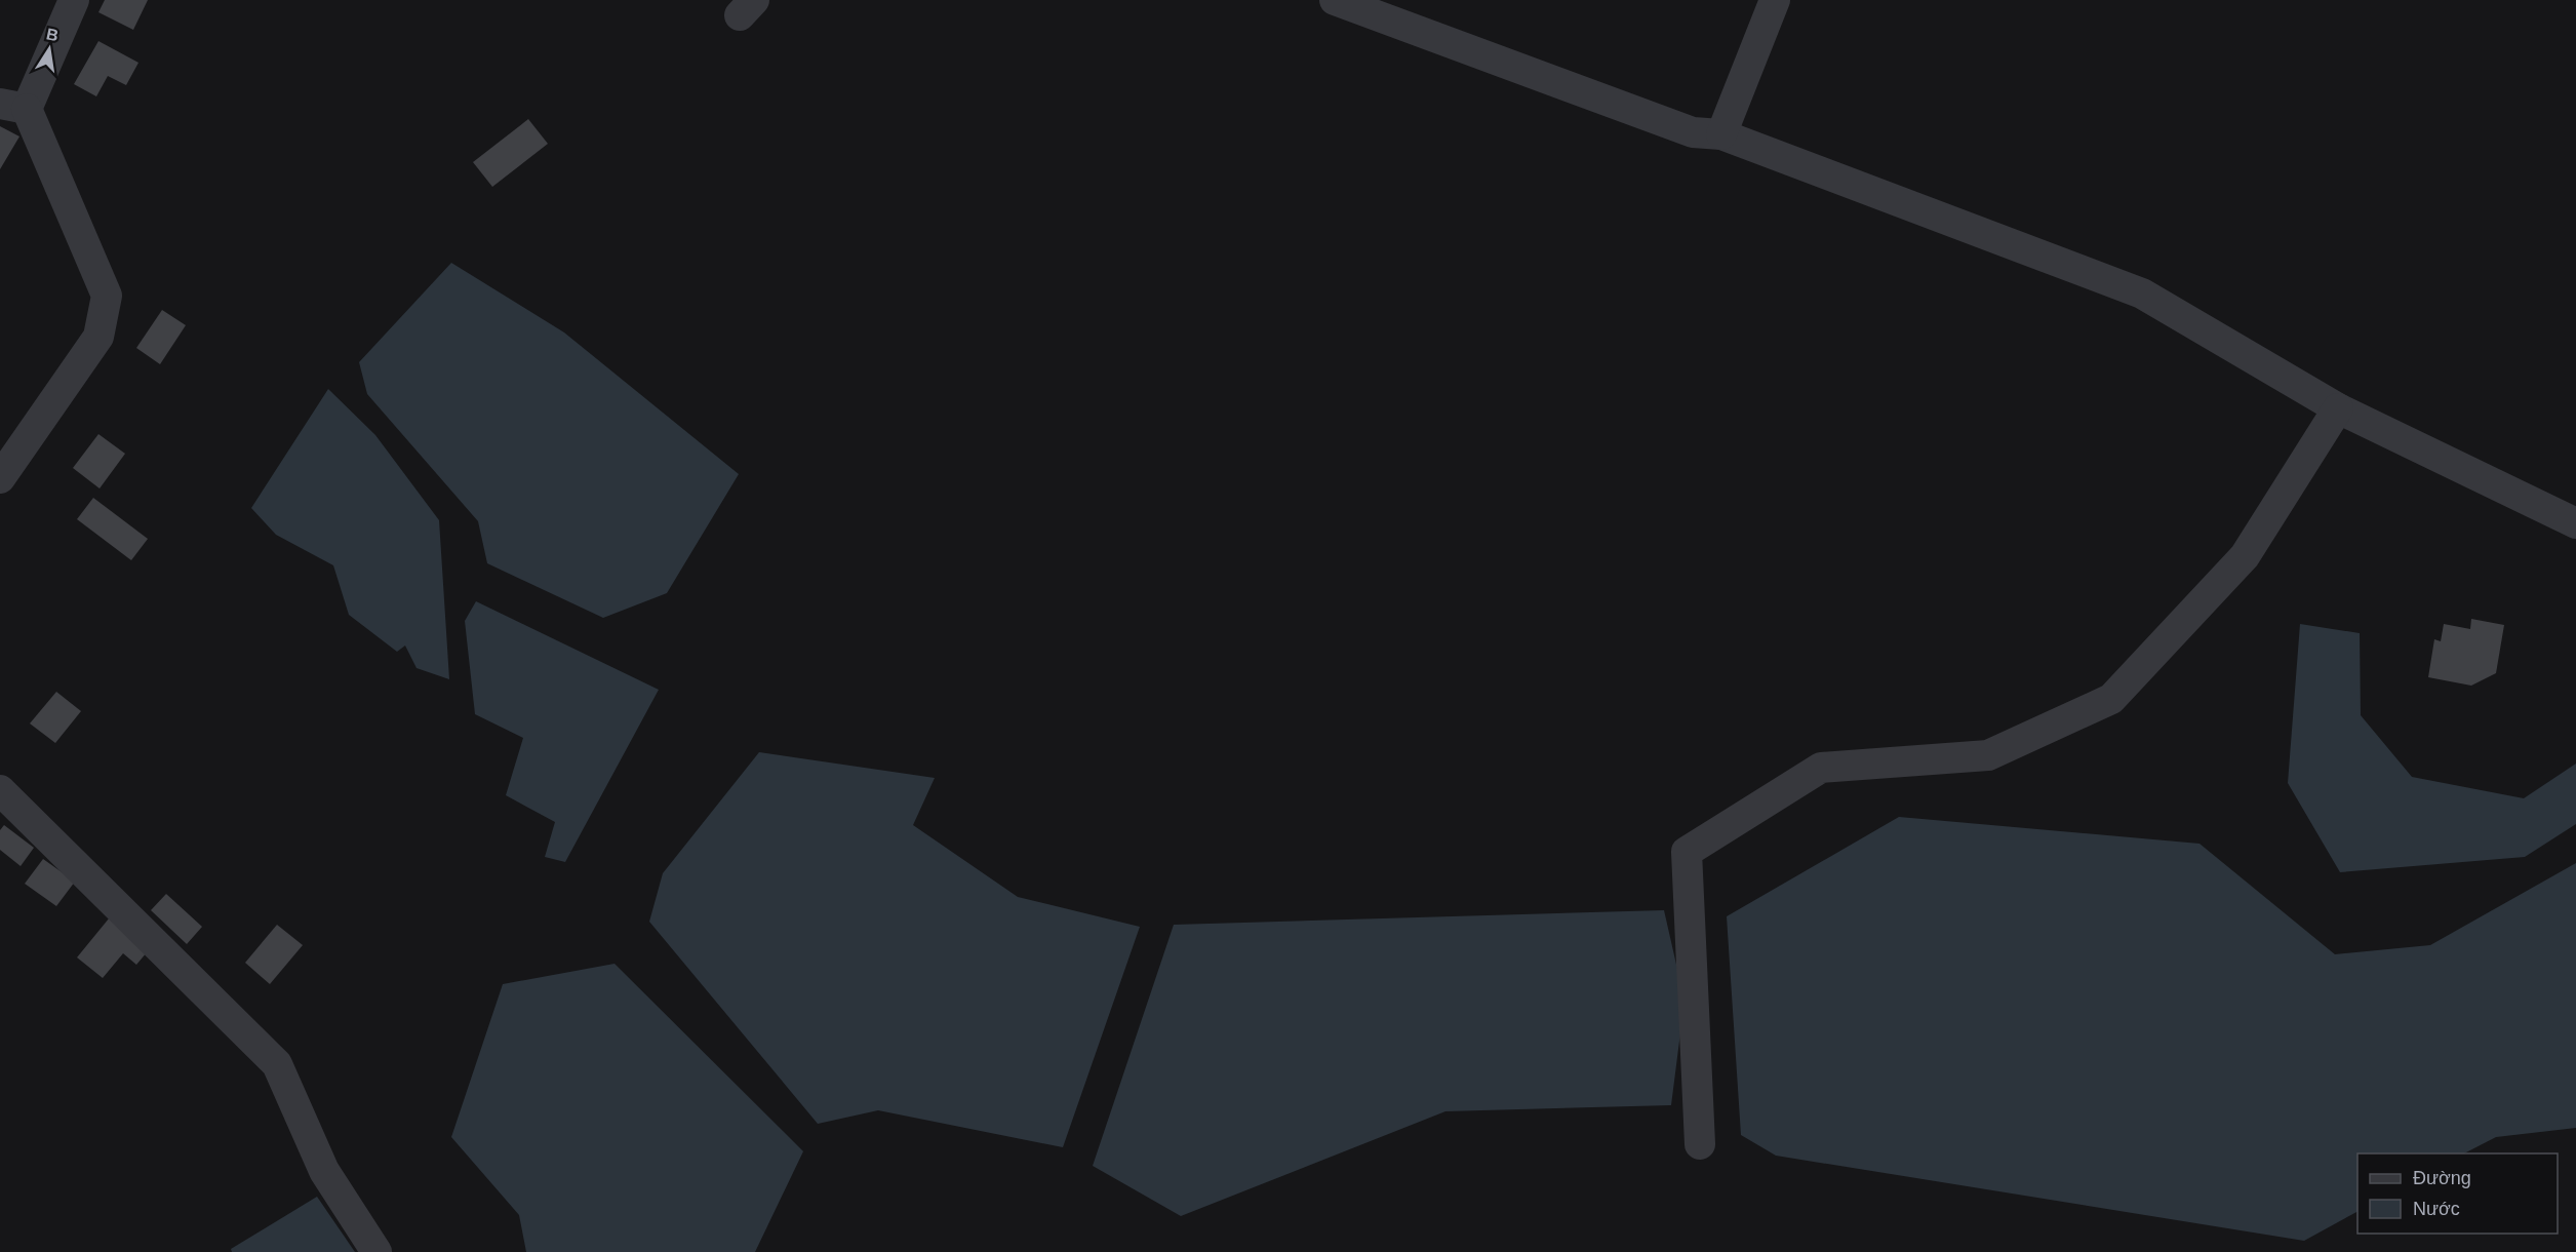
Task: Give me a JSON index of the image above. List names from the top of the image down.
{
  "legend": ["Đường", "Nước"],
  "north": "top"
}
